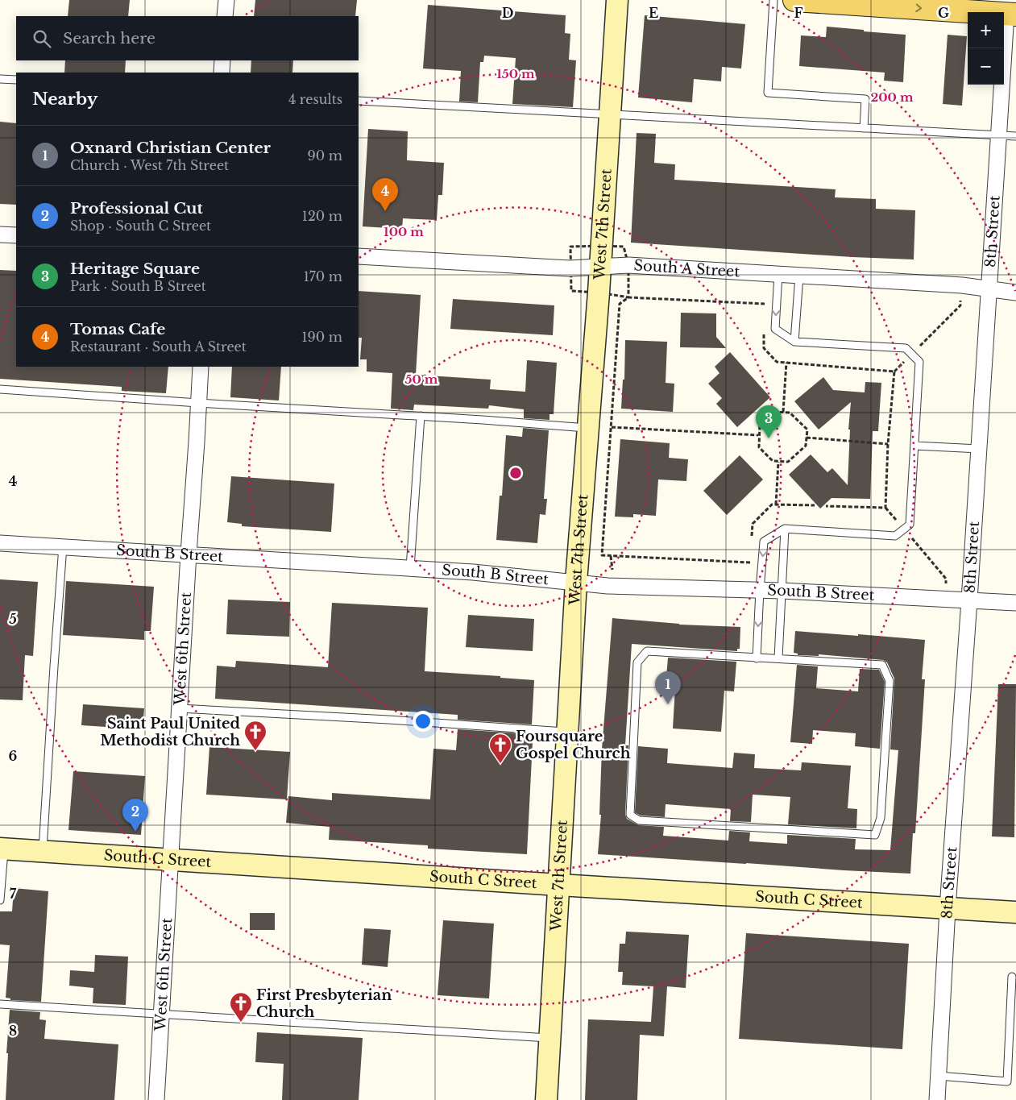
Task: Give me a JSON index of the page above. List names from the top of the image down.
{
  "streets": {
    "street": [
      "West 7th Street",
      "8th Street",
      "South A Street",
      "South B Street",
      "West 6th Street",
      "South C Street"
    ]
  },
  "crossings": [
    ["West 7th Street", "South A Street"],
    ["West 7th Street", "South B Street"],
    ["West 7th Street", "South C Street"],
    ["8th Street", "South A Street"],
    ["8th Street", "South B Street"],
    ["8th Street", "South C Street"],
    ["South B Street", "West 6th Street"],
    ["West 6th Street", "South C Street"]
  ],
  "places": {
    "church": ["Saint Paul United Methodist Church", "Foursquare Gospel Church", "First Presbyterian Church"]
  },
  "page": {
    "map_buttons": ["+", "−"],
    "search": "Search here",
    "heading": ["Nearby", "4 results"],
    "list": [
      {
        "mark": "1",
        "name": "Oxnard Christian Center",
        "note": "Church · West 7th Street",
        "value": "90 m"
      },
      {
        "mark": "2",
        "name": "Professional Cut",
        "note": "Shop · South C Street",
        "value": "120 m"
      },
      {
        "mark": "3",
        "name": "Heritage Square",
        "note": "Park · South B Street",
        "value": "170 m"
      },
      {
        "mark": "4",
        "name": "Tomas Cafe",
        "note": "Restaurant · South A Street",
        "value": "190 m"
      }
    ],
    "pins": [
      "4",
      "3",
      "1",
      "2"
    ]
  },
  "grid": {
    "columns": [
      "D",
      "E",
      "F",
      "G"
    ],
    "rows": [
      "4",
      "5",
      "6",
      "7",
      "8"
    ]
  },
  "rings": [
    "150 m",
    "200 m",
    "100 m",
    "50 m"
  ]
}
